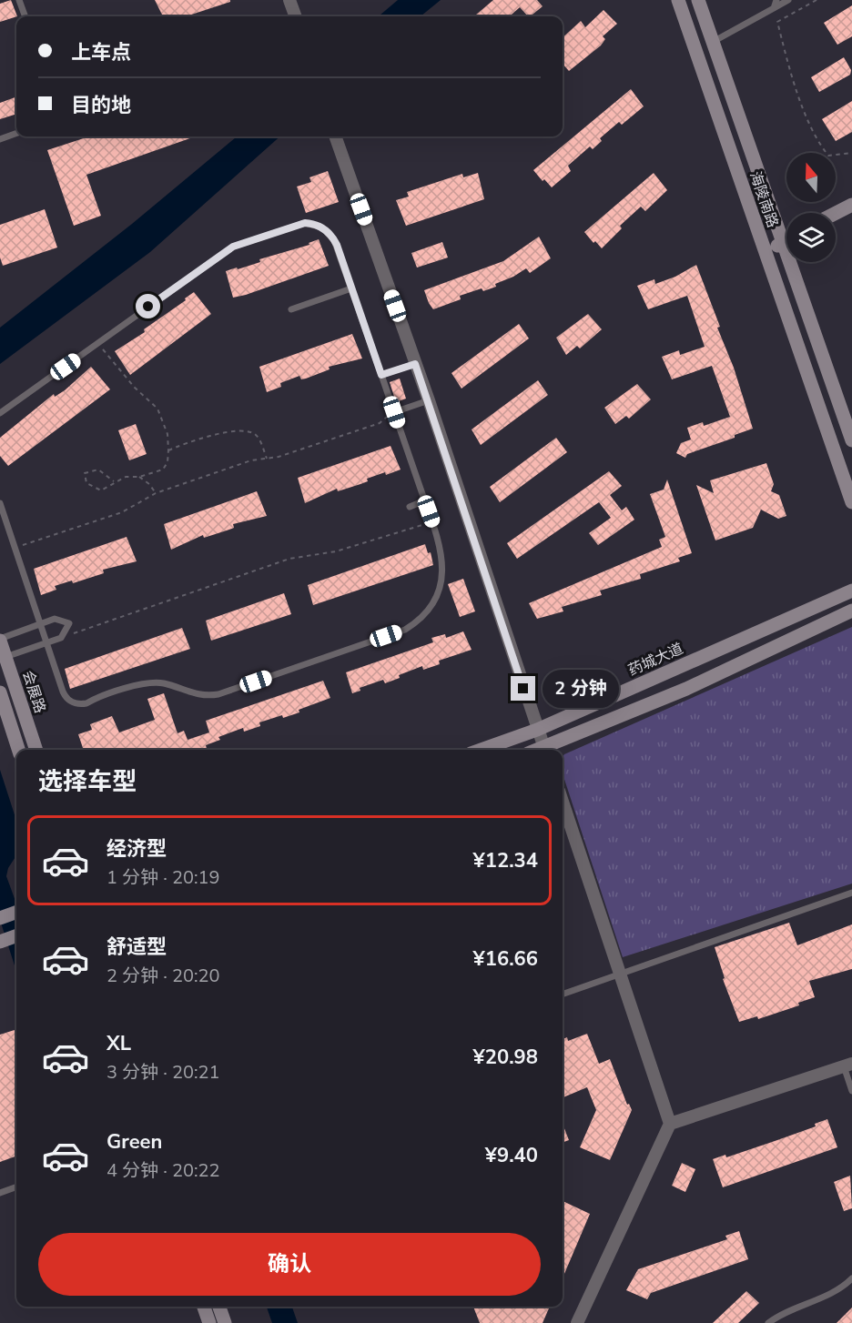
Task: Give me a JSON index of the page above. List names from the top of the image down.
{
  "streets": {
    "main road": ["海陵南路", "药城大道", "会展路"]
  },
  "north": "top",
  "page": {
    "banner": ["上车点", "目的地"],
    "bubble": "2 分钟",
    "heading": "选择车型",
    "list": [
      {
        "name": "经济型",
        "note": "1 分钟 · 20:19",
        "value": "¥12.34"
      },
      {
        "name": "舒适型",
        "note": "2 分钟 · 20:20",
        "value": "¥16.66"
      },
      {
        "name": "XL",
        "note": "3 分钟 · 20:21",
        "value": "¥20.98"
      },
      {
        "name": "Green",
        "note": "4 分钟 · 20:22",
        "value": "¥9.40"
      }
    ],
    "buttons": "确认"
  }
}
